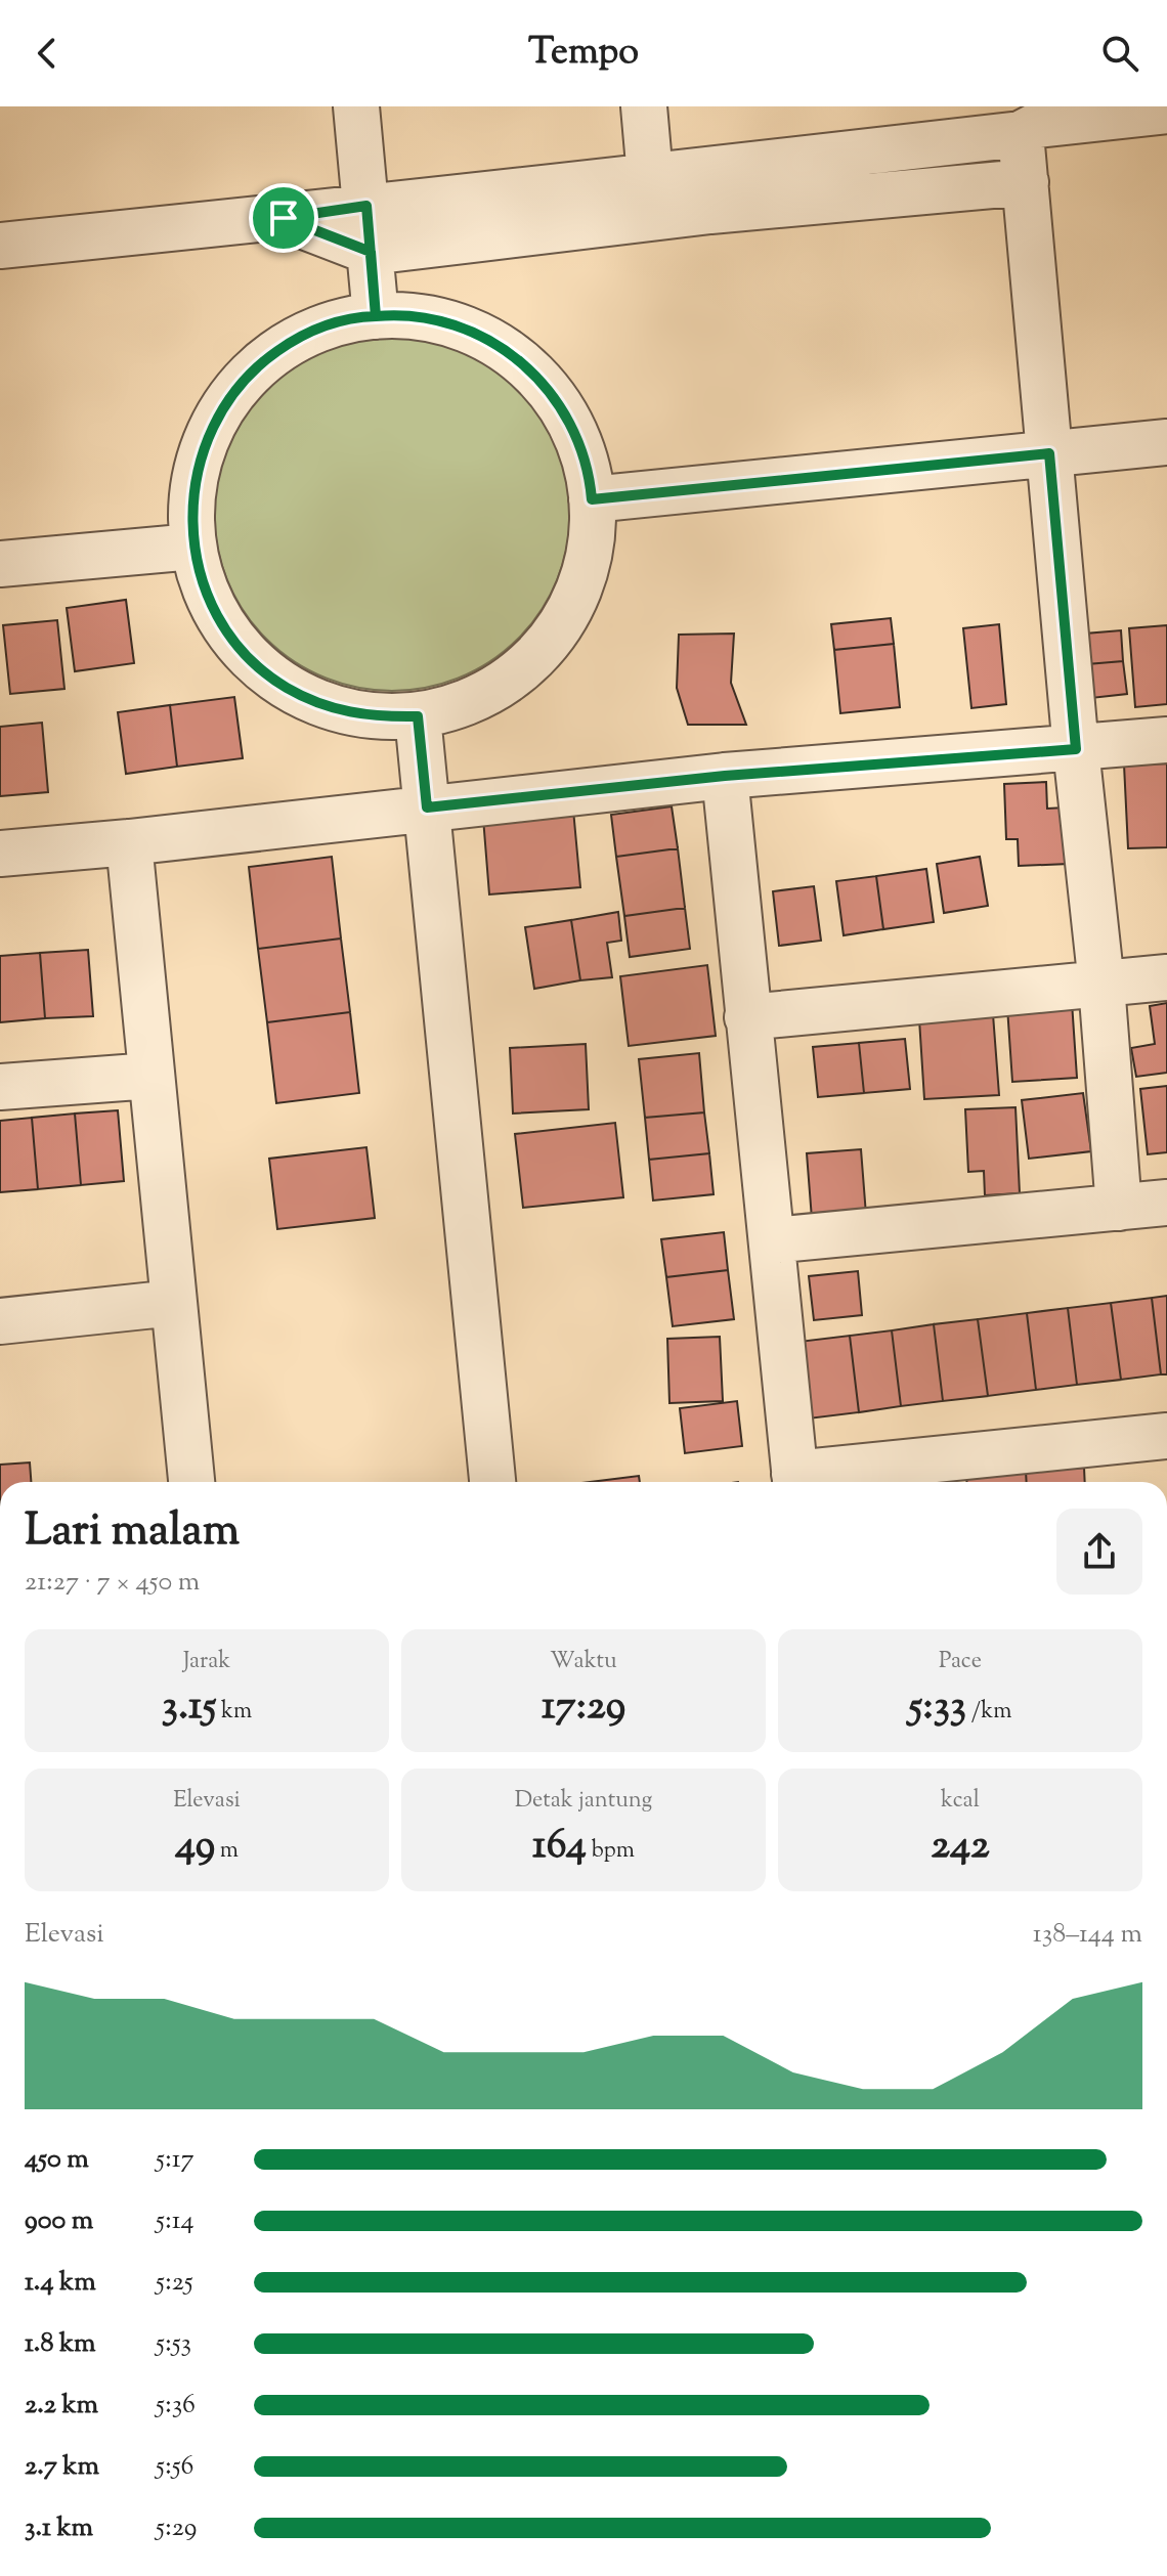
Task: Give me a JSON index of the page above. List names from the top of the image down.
{
  "page": {
    "header": "Tempo",
    "heading": ["Lari malam", "21:27 · 7 × 450 m"],
    "stats": [
      ["Jarak", "3.15 km"],
      ["Waktu", "17:29"],
      ["Pace", "5:33 /km"],
      ["Elevasi", "49 m"],
      ["Detak jantung", "164 bpm"],
      ["kcal", "242"]
    ],
    "chart": ["Elevasi", "138–144 m"],
    "list": [
      {
        "name": "450 m",
        "note": "5:17"
      },
      {
        "name": "900 m",
        "note": "5:14"
      },
      {
        "name": "1.4 km",
        "note": "5:25"
      },
      {
        "name": "1.8 km",
        "note": "5:53"
      },
      {
        "name": "2.2 km",
        "note": "5:36"
      },
      {
        "name": "2.7 km",
        "note": "5:56"
      },
      {
        "name": "3.1 km",
        "note": "5:29"
      }
    ]
  }
}
